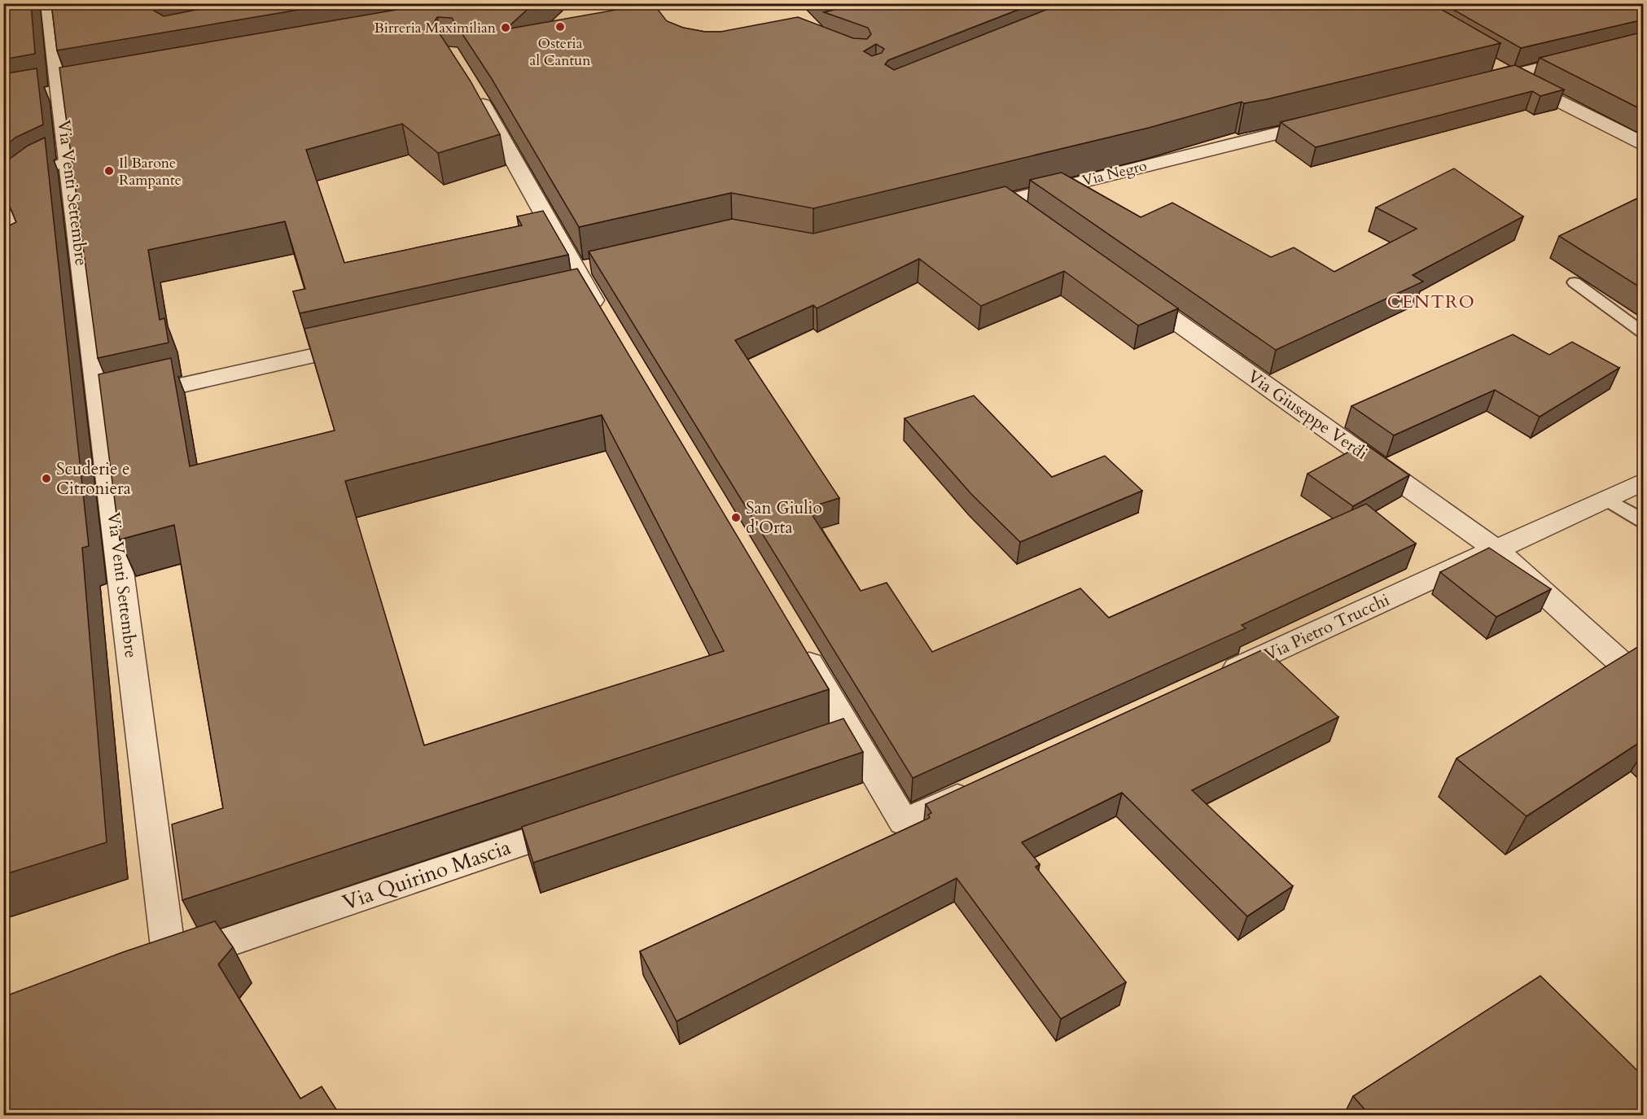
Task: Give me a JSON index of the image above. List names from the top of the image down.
{
  "streets": {
    "street": [
      "Via Negro",
      "Via Venti Settembre",
      "Via Giuseppe Verdi",
      "Via Pietro Trucchi",
      "Via Quirino Mascia"
    ]
  },
  "crossings": [
    ["Via Venti Settembre", "Via Quirino Mascia"],
    ["Via Giuseppe Verdi", "Via Pietro Trucchi"]
  ],
  "districts": ["CENTRO"],
  "places": [
    "Osteria al Cantun",
    "Birreria Maximilian",
    "Il Barone Rampante",
    "Scuderie e Citroniera",
    "San Giulio d'Orta"
  ]
}
